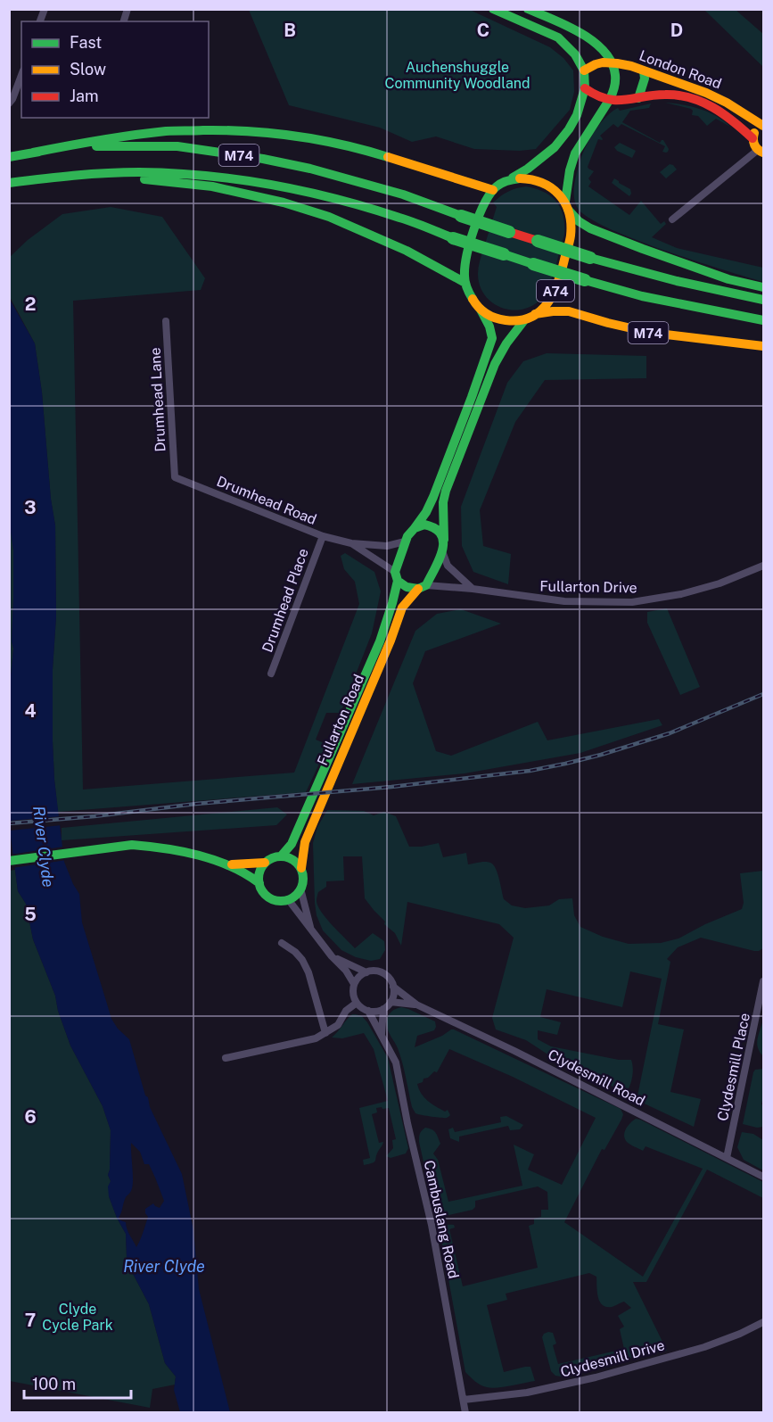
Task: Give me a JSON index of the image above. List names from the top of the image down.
{
  "streets": {
    "main road": [
      "London Road",
      "M74",
      "A74",
      "Fullarton Road"
    ],
    "street": [
      "Drumhead Lane",
      "Drumhead Road",
      "Fullarton Drive",
      "Drumhead Place",
      "Clydesmill Place",
      "Clydesmill Road",
      "Cambuslang Road",
      "Clydesmill Drive"
    ]
  },
  "crossings": [
    ["London Road", "A74"],
    ["M74", "A74"],
    ["Drumhead Lane", "Drumhead Road"],
    ["Drumhead Road", "Drumhead Place"],
    ["Fullarton Drive", "Fullarton Road"],
    ["Clydesmill Place", "Clydesmill Road"],
    ["Clydesmill Road", "Cambuslang Road"],
    ["Cambuslang Road", "Clydesmill Drive"]
  ],
  "water": ["River Clyde"],
  "parks": ["Auchenshuggle Community Woodland", "Clyde Cycle Park"],
  "legend": ["Fast", "Slow", "Jam"],
  "scale_bar": "100 m",
  "grid": {
    "columns": ["B", "C", "D"],
    "rows": [
      "2",
      "3",
      "4",
      "5",
      "6",
      "7"
    ]
  }
}
